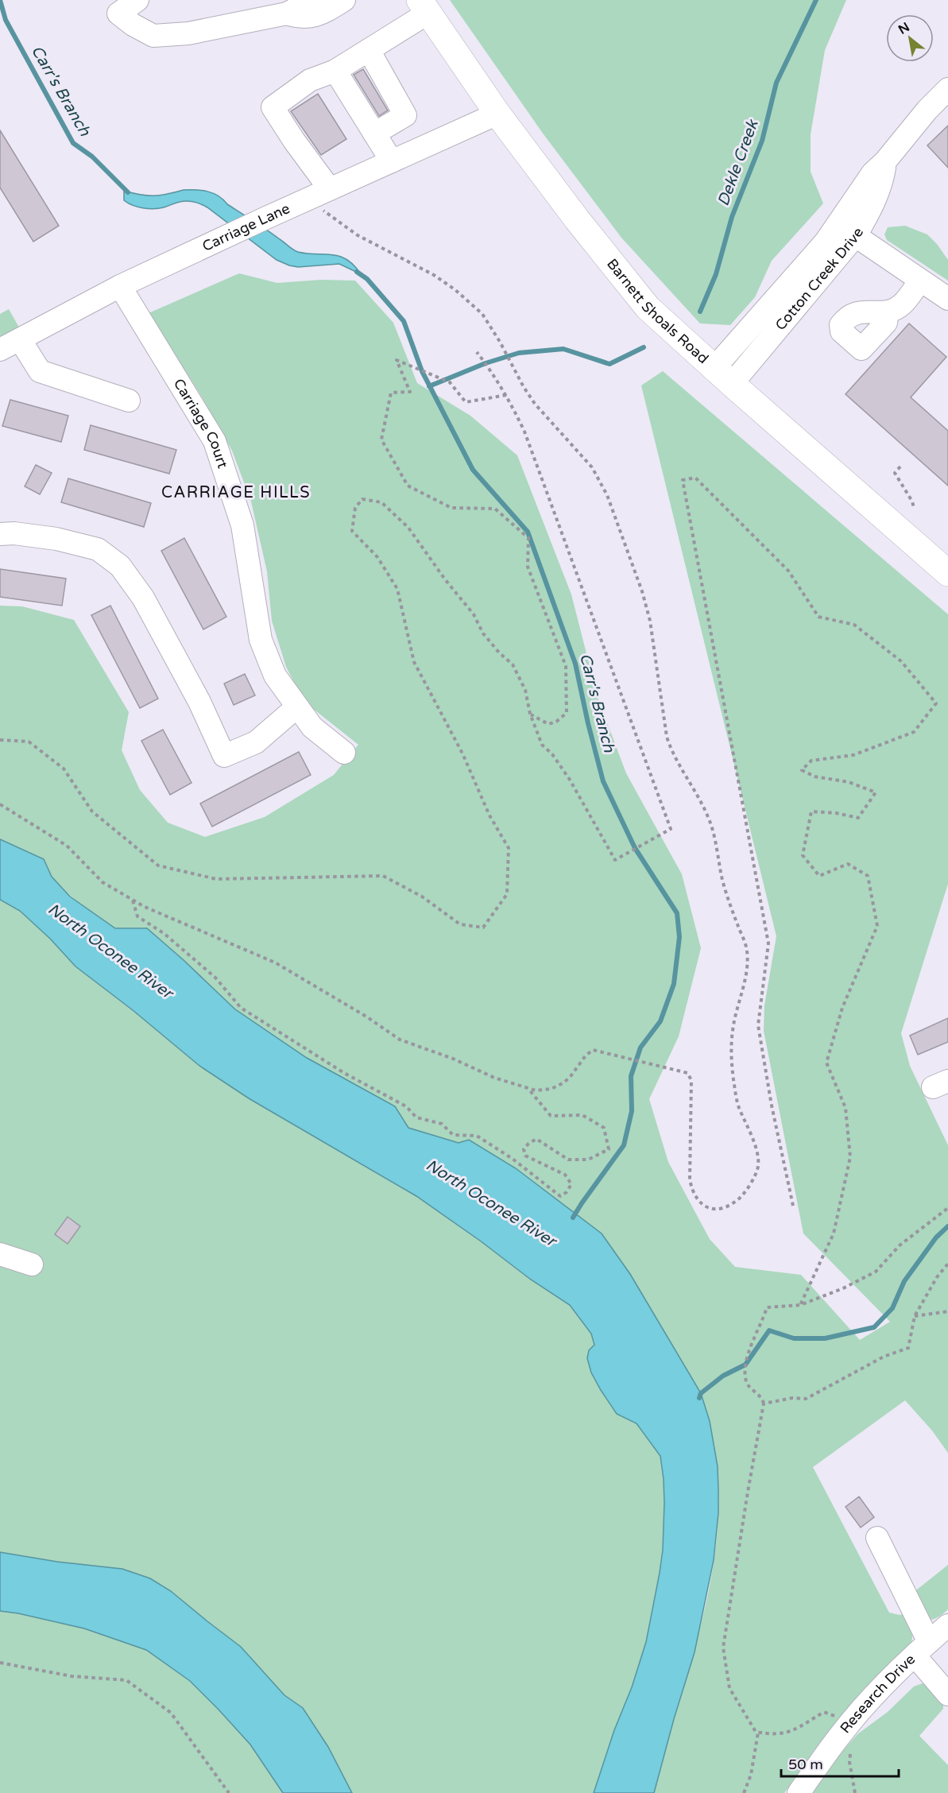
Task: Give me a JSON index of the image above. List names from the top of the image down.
{
  "streets": {
    "main road": ["Barnett Shoals Road"],
    "street": [
      "Carriage Lane",
      "Cotton Creek Drive",
      "Carriage Court",
      "Research Drive"
    ]
  },
  "crossings": [
    ["Carriage Lane", "Barnett Shoals Road"],
    ["Carriage Lane", "Carriage Court"],
    ["Cotton Creek Drive", "Barnett Shoals Road"]
  ],
  "districts": ["CARRIAGE HILLS"],
  "water": ["Carr's Branch", "Dekle Creek", "North Oconee River"],
  "scale_bar": "50 m",
  "north": "top left"
}
